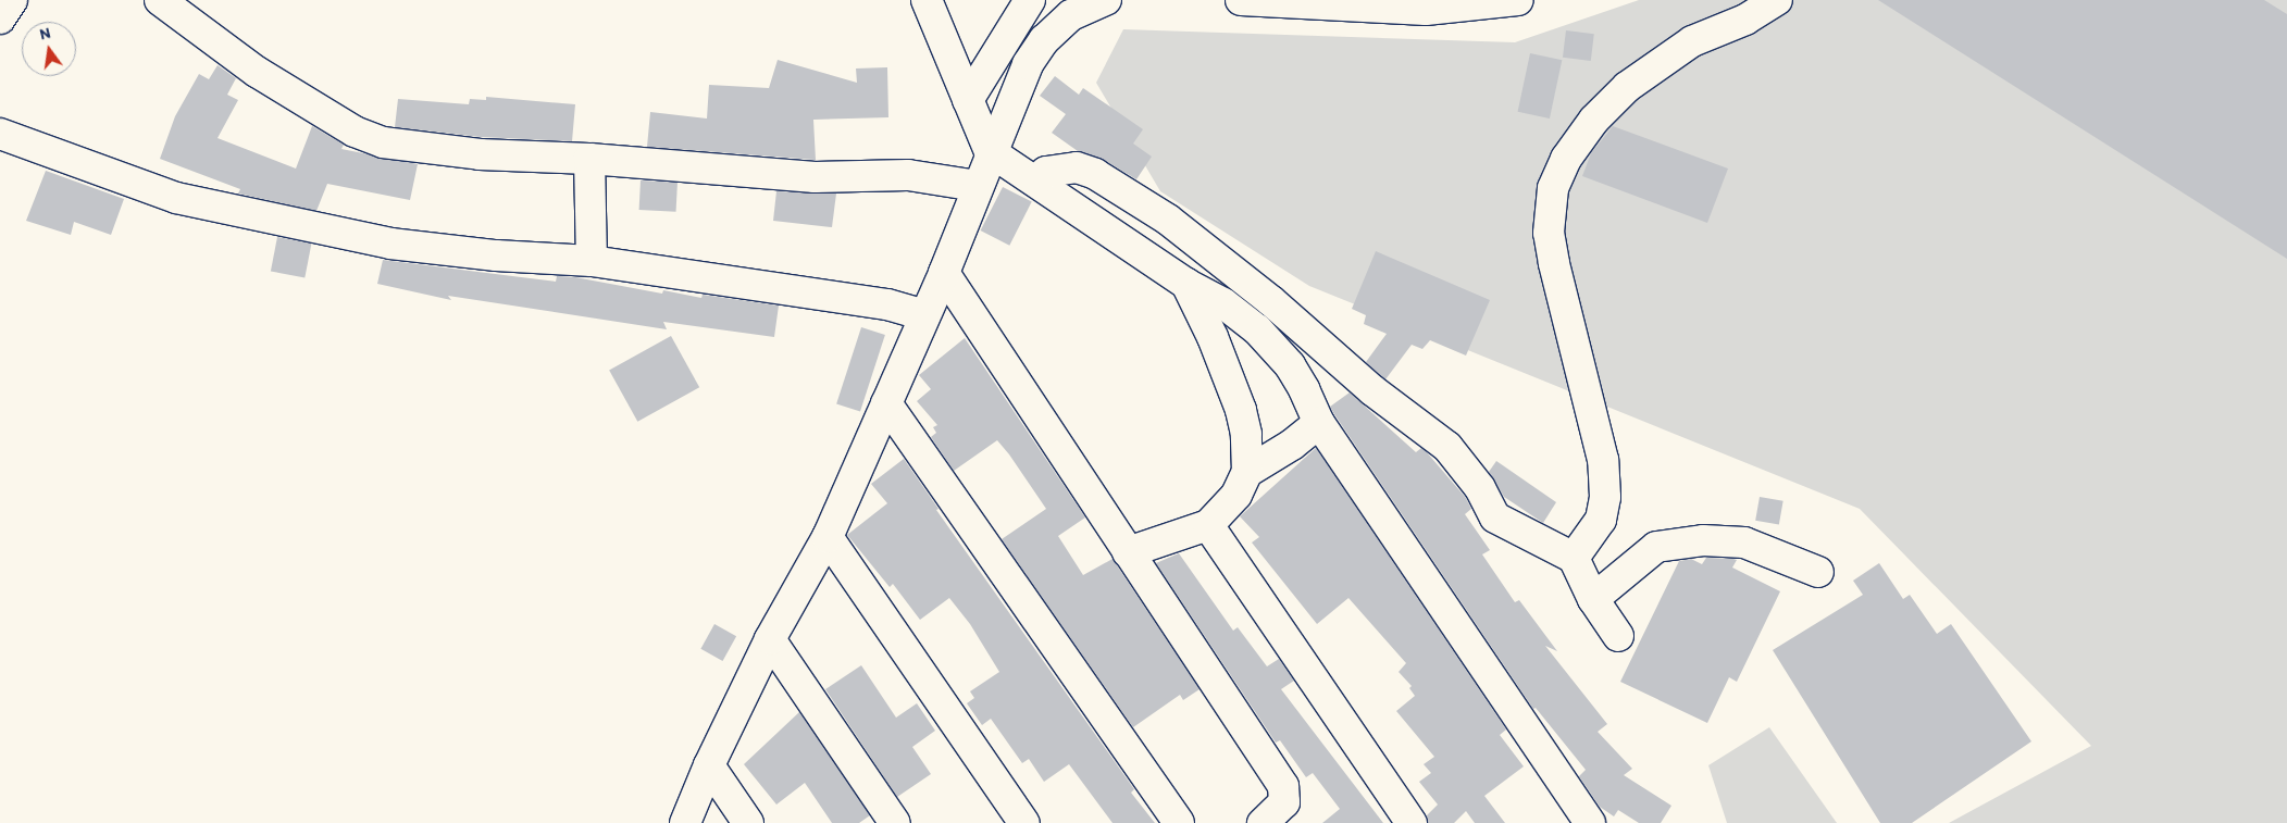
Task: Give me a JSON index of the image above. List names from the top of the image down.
{
  "north": "top"
}
